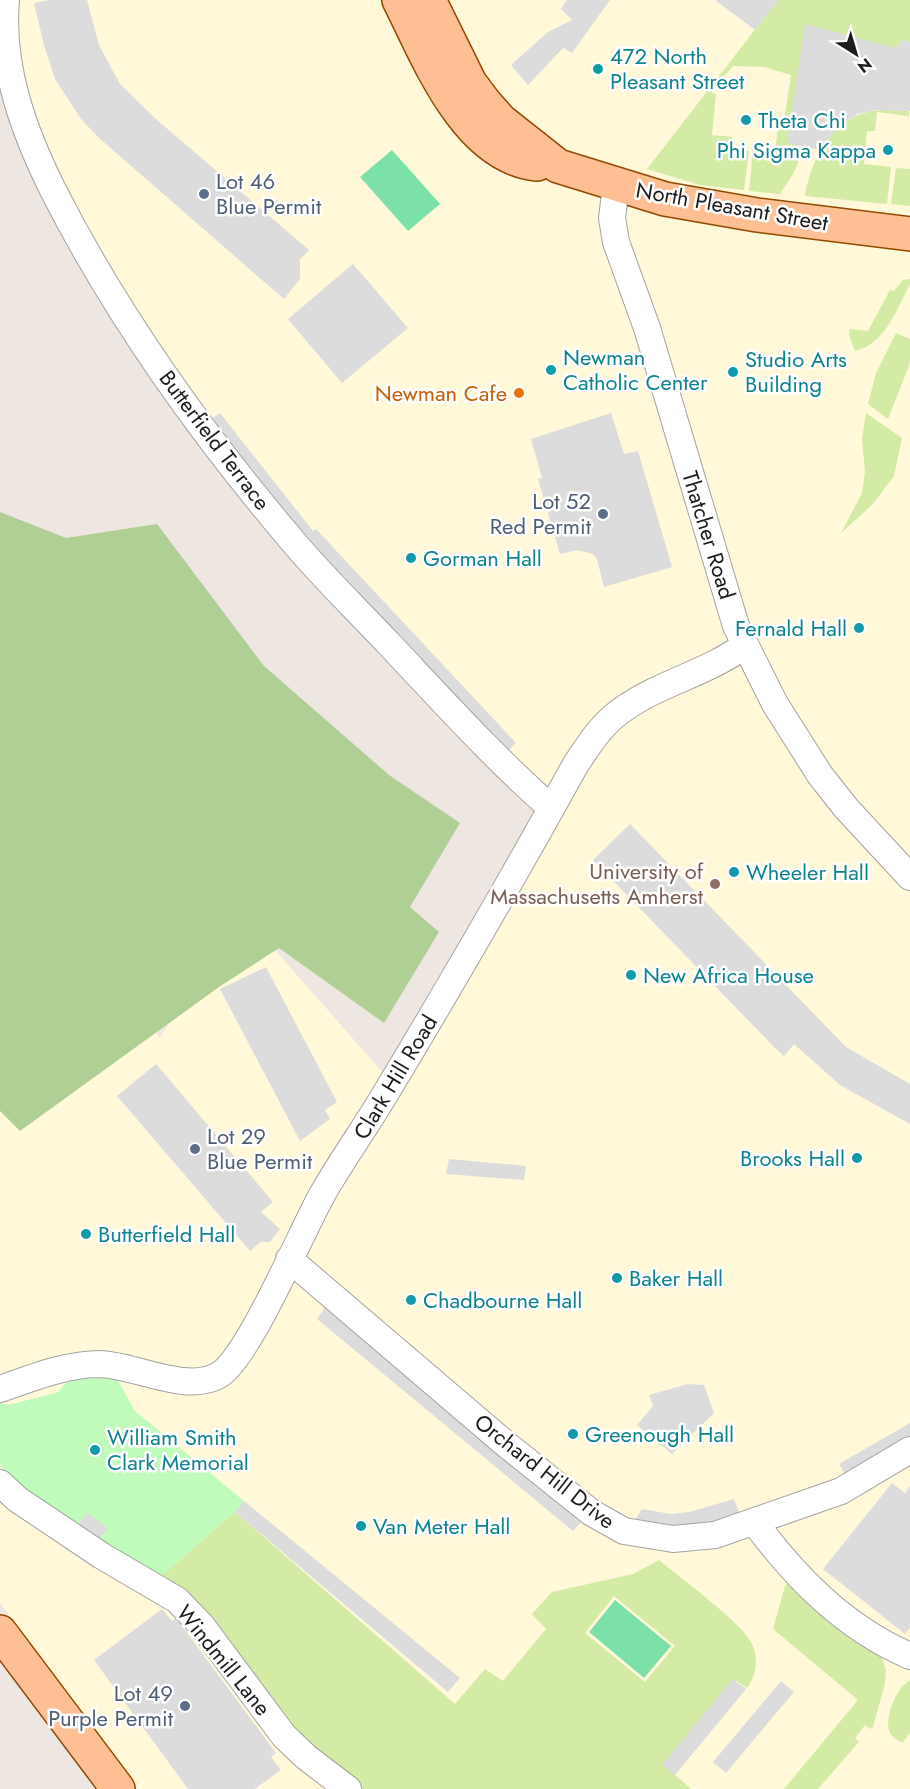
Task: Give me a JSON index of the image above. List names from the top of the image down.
{
  "streets": {
    "main road": ["North Pleasant Street"],
    "street": [
      "Butterfield Terrace",
      "Thatcher Road",
      "Clark Hill Road",
      "Orchard Hill Drive",
      "Windmill Lane"
    ]
  },
  "crossings": [
    ["North Pleasant Street", "Thatcher Road"],
    ["Butterfield Terrace", "Clark Hill Road"],
    ["Thatcher Road", "Clark Hill Road"],
    ["Clark Hill Road", "Orchard Hill Drive"]
  ],
  "places": [
    "472 North Pleasant Street",
    "Theta Chi",
    "Phi Sigma Kappa",
    "Lot 46 Blue Permit",
    "Newman Catholic Center",
    "Studio Arts Building",
    "Newman Cafe",
    "Lot 52 Red Permit",
    "Gorman Hall",
    "Fernald Hall",
    "Wheeler Hall",
    "University of Massachusetts Amherst",
    "New Africa House",
    "Lot 29 Blue Permit",
    "Brooks Hall",
    "Butterfield Hall",
    "Baker Hall",
    "Chadbourne Hall",
    "Greenough Hall",
    "William Smith Clark Memorial",
    "Van Meter Hall",
    "Lot 49 Purple Permit"
  ],
  "north": "bottom right"
}
